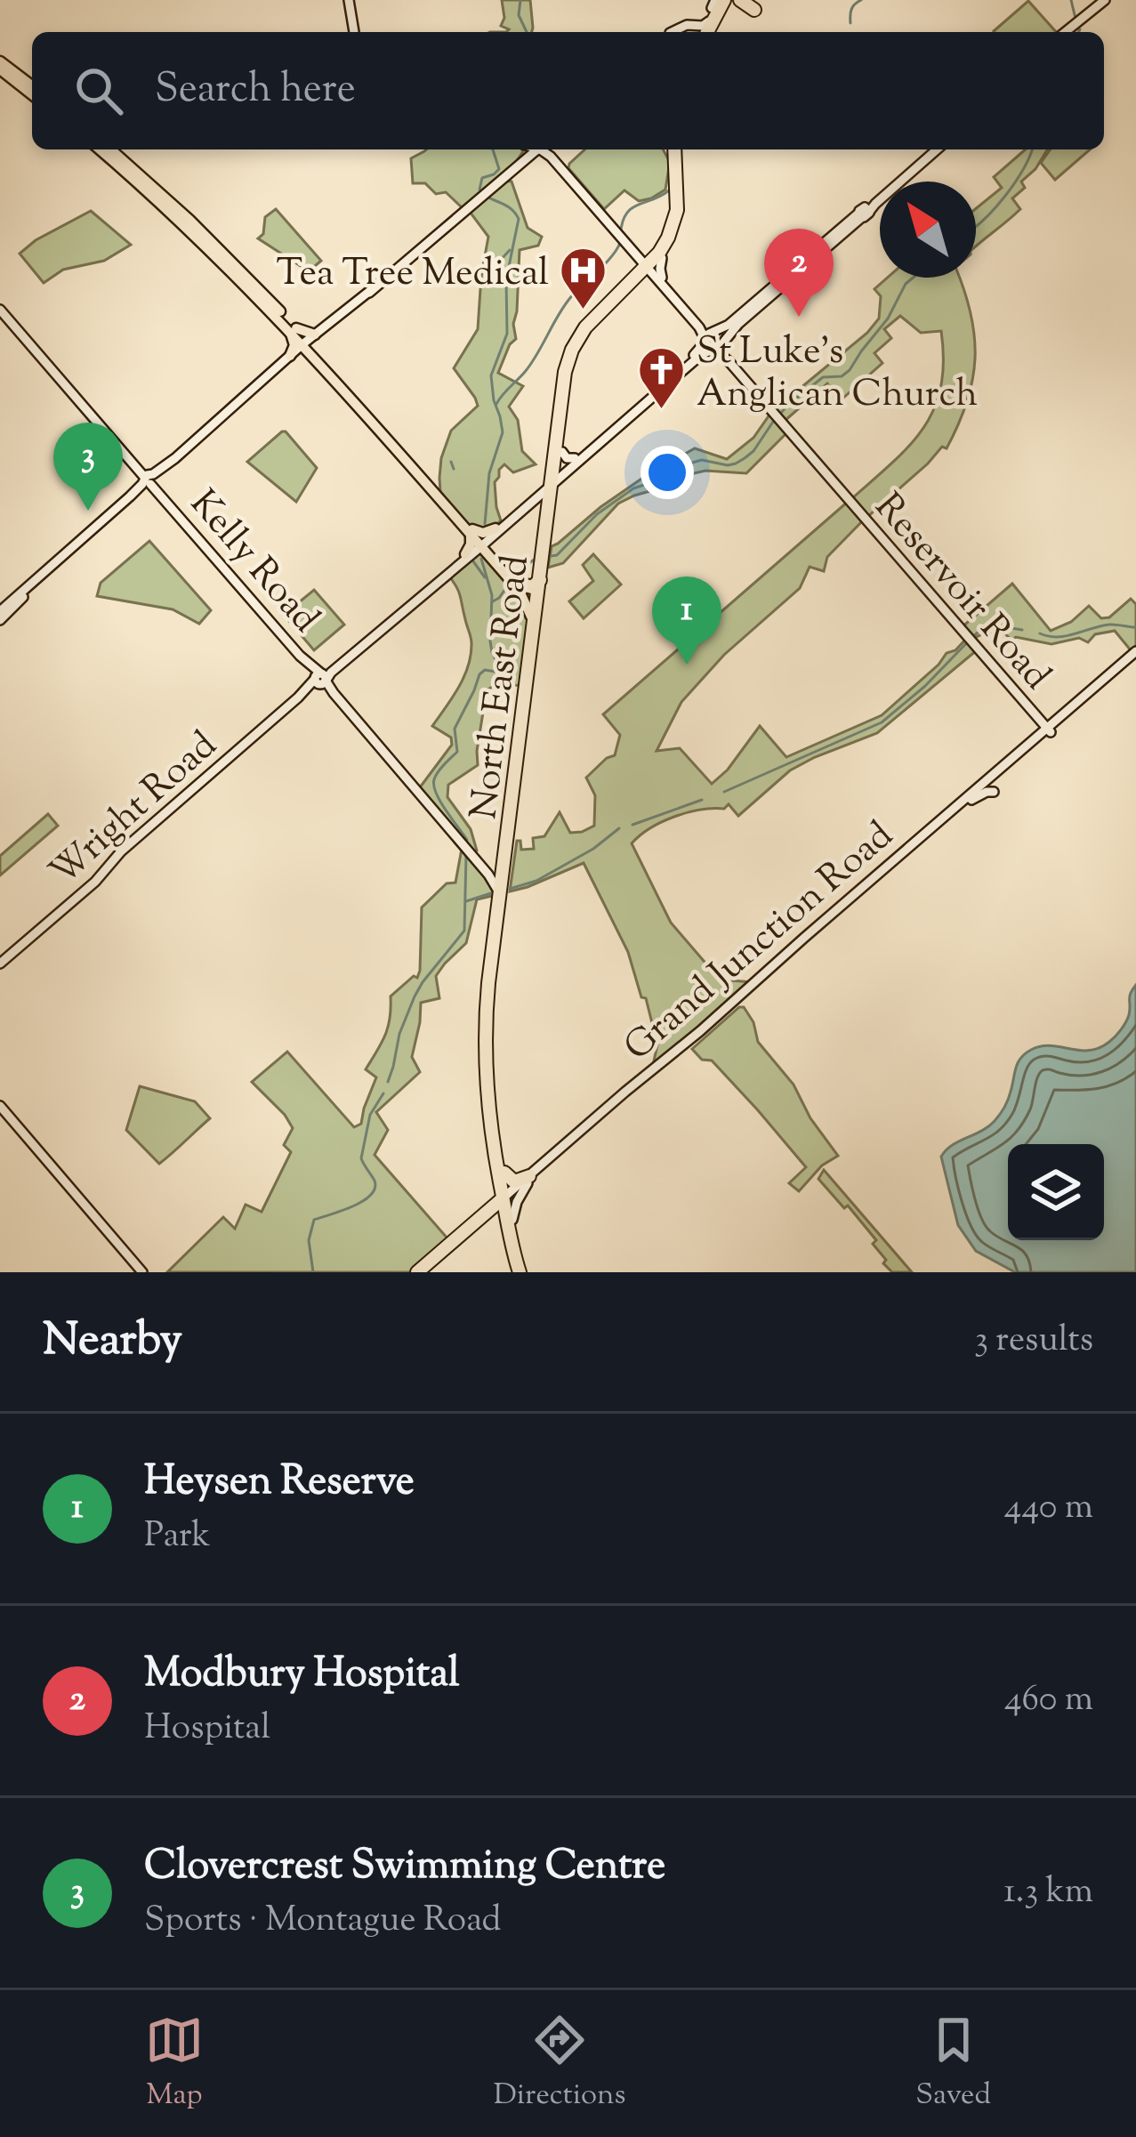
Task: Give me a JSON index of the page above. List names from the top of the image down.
{
  "streets": {
    "highway": ["North East Road", "Grand Junction Road"],
    "main road": ["Kelly Road", "Reservoir Road", "Wright Road"]
  },
  "crossings": [
    ["Kelly Road", "North East Road"],
    ["Kelly Road", "Wright Road"],
    ["Reservoir Road", "North East Road"],
    ["Reservoir Road", "Wright Road"],
    ["Reservoir Road", "Grand Junction Road"],
    ["North East Road", "Wright Road"],
    ["North East Road", "Grand Junction Road"]
  ],
  "places": {
    "hospital": ["Tea Tree Medical"],
    "church": ["St Luke's Anglican Church"]
  },
  "north": "top left",
  "page": {
    "search": "Search here",
    "pins": ["2", "3", "1"],
    "heading": ["Nearby", "3 results"],
    "list": [
      {
        "mark": "1",
        "name": "Heysen Reserve",
        "note": "Park",
        "value": "440 m"
      },
      {
        "mark": "2",
        "name": "Modbury Hospital",
        "note": "Hospital",
        "value": "460 m"
      },
      {
        "mark": "3",
        "name": "Clovercrest Swimming Centre",
        "note": "Sports · Montague Road",
        "value": "1.3 km"
      }
    ],
    "nav": ["Map", "Directions", "Saved"]
  }
}
